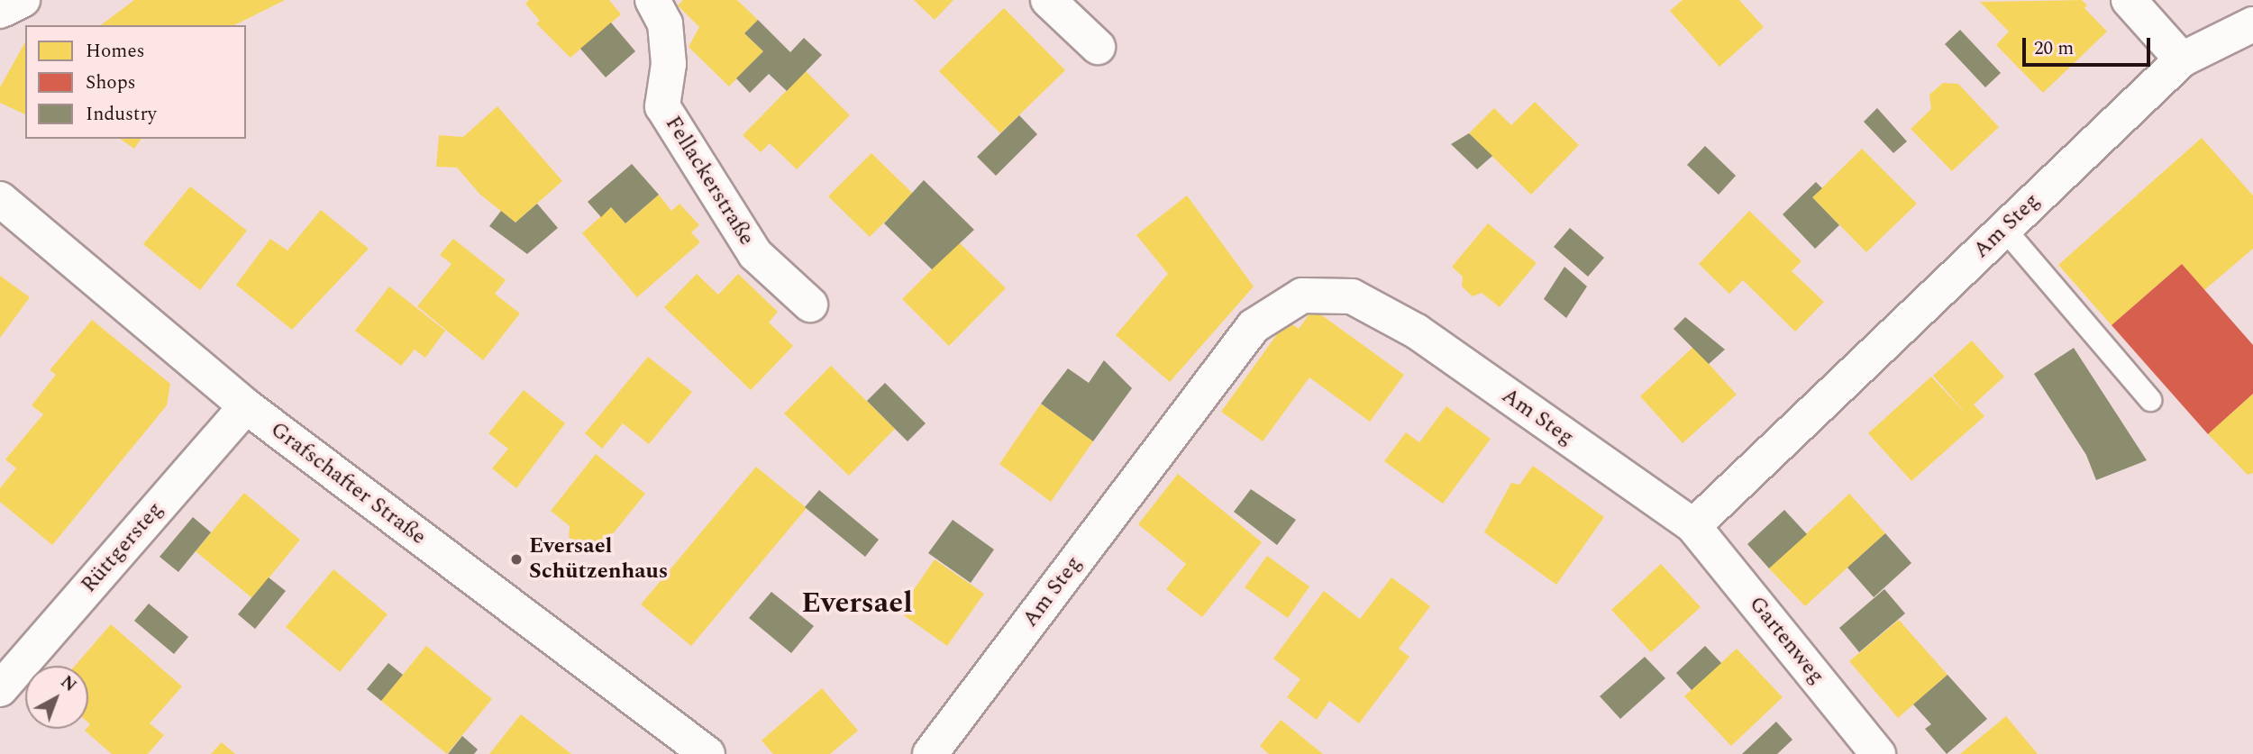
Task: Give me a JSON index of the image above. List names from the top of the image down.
{
  "streets": {
    "street": [
      "Fellackerstraße",
      "Am Steg",
      "Grafschafter Straße",
      "Rüttgersteg",
      "Gartenweg"
    ]
  },
  "crossings": [
    ["Am Steg", "Gartenweg"],
    ["Grafschafter Straße", "Rüttgersteg"]
  ],
  "districts": ["Eversael"],
  "places": ["Eversael Schützenhaus"],
  "legend": ["Homes", "Shops", "Industry"],
  "scale_bar": "20 m",
  "north": "top right"
}
